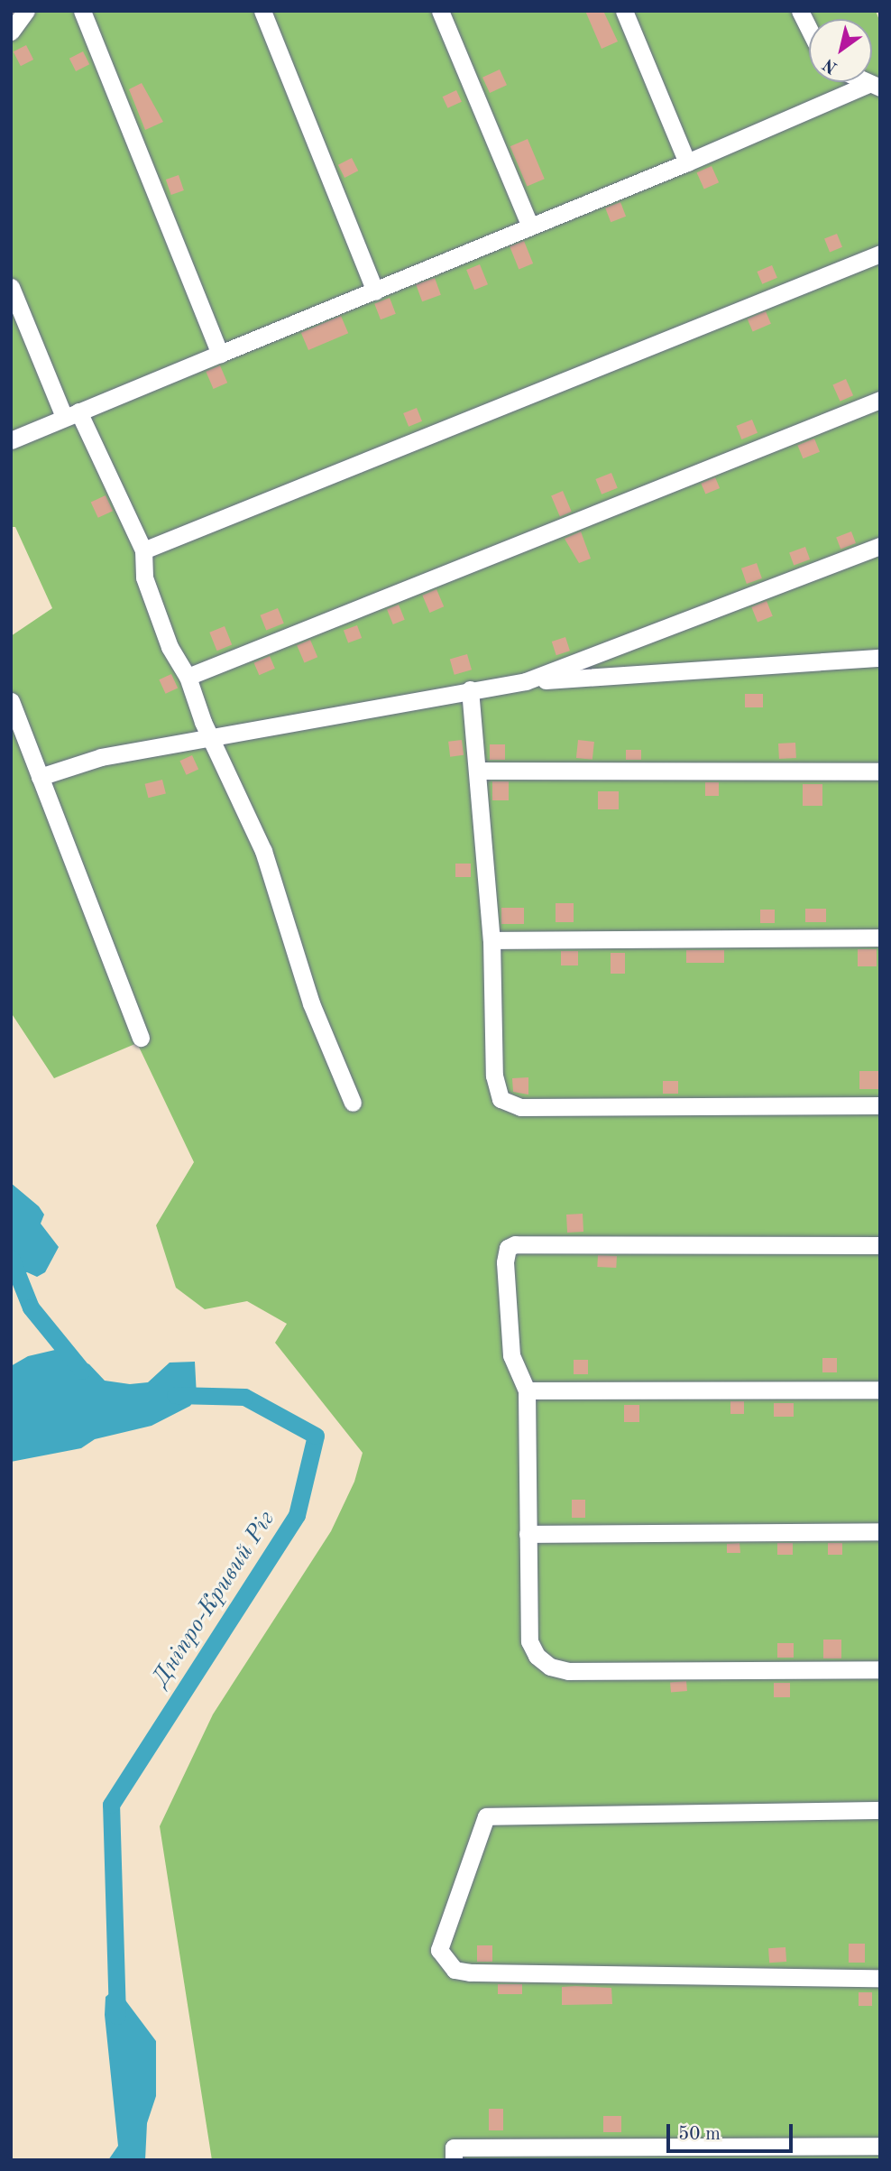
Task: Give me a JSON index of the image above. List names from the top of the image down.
{
  "water": ["Дніпро-Кривий Ріг"],
  "scale_bar": "50 m",
  "north": "bottom left"
}
